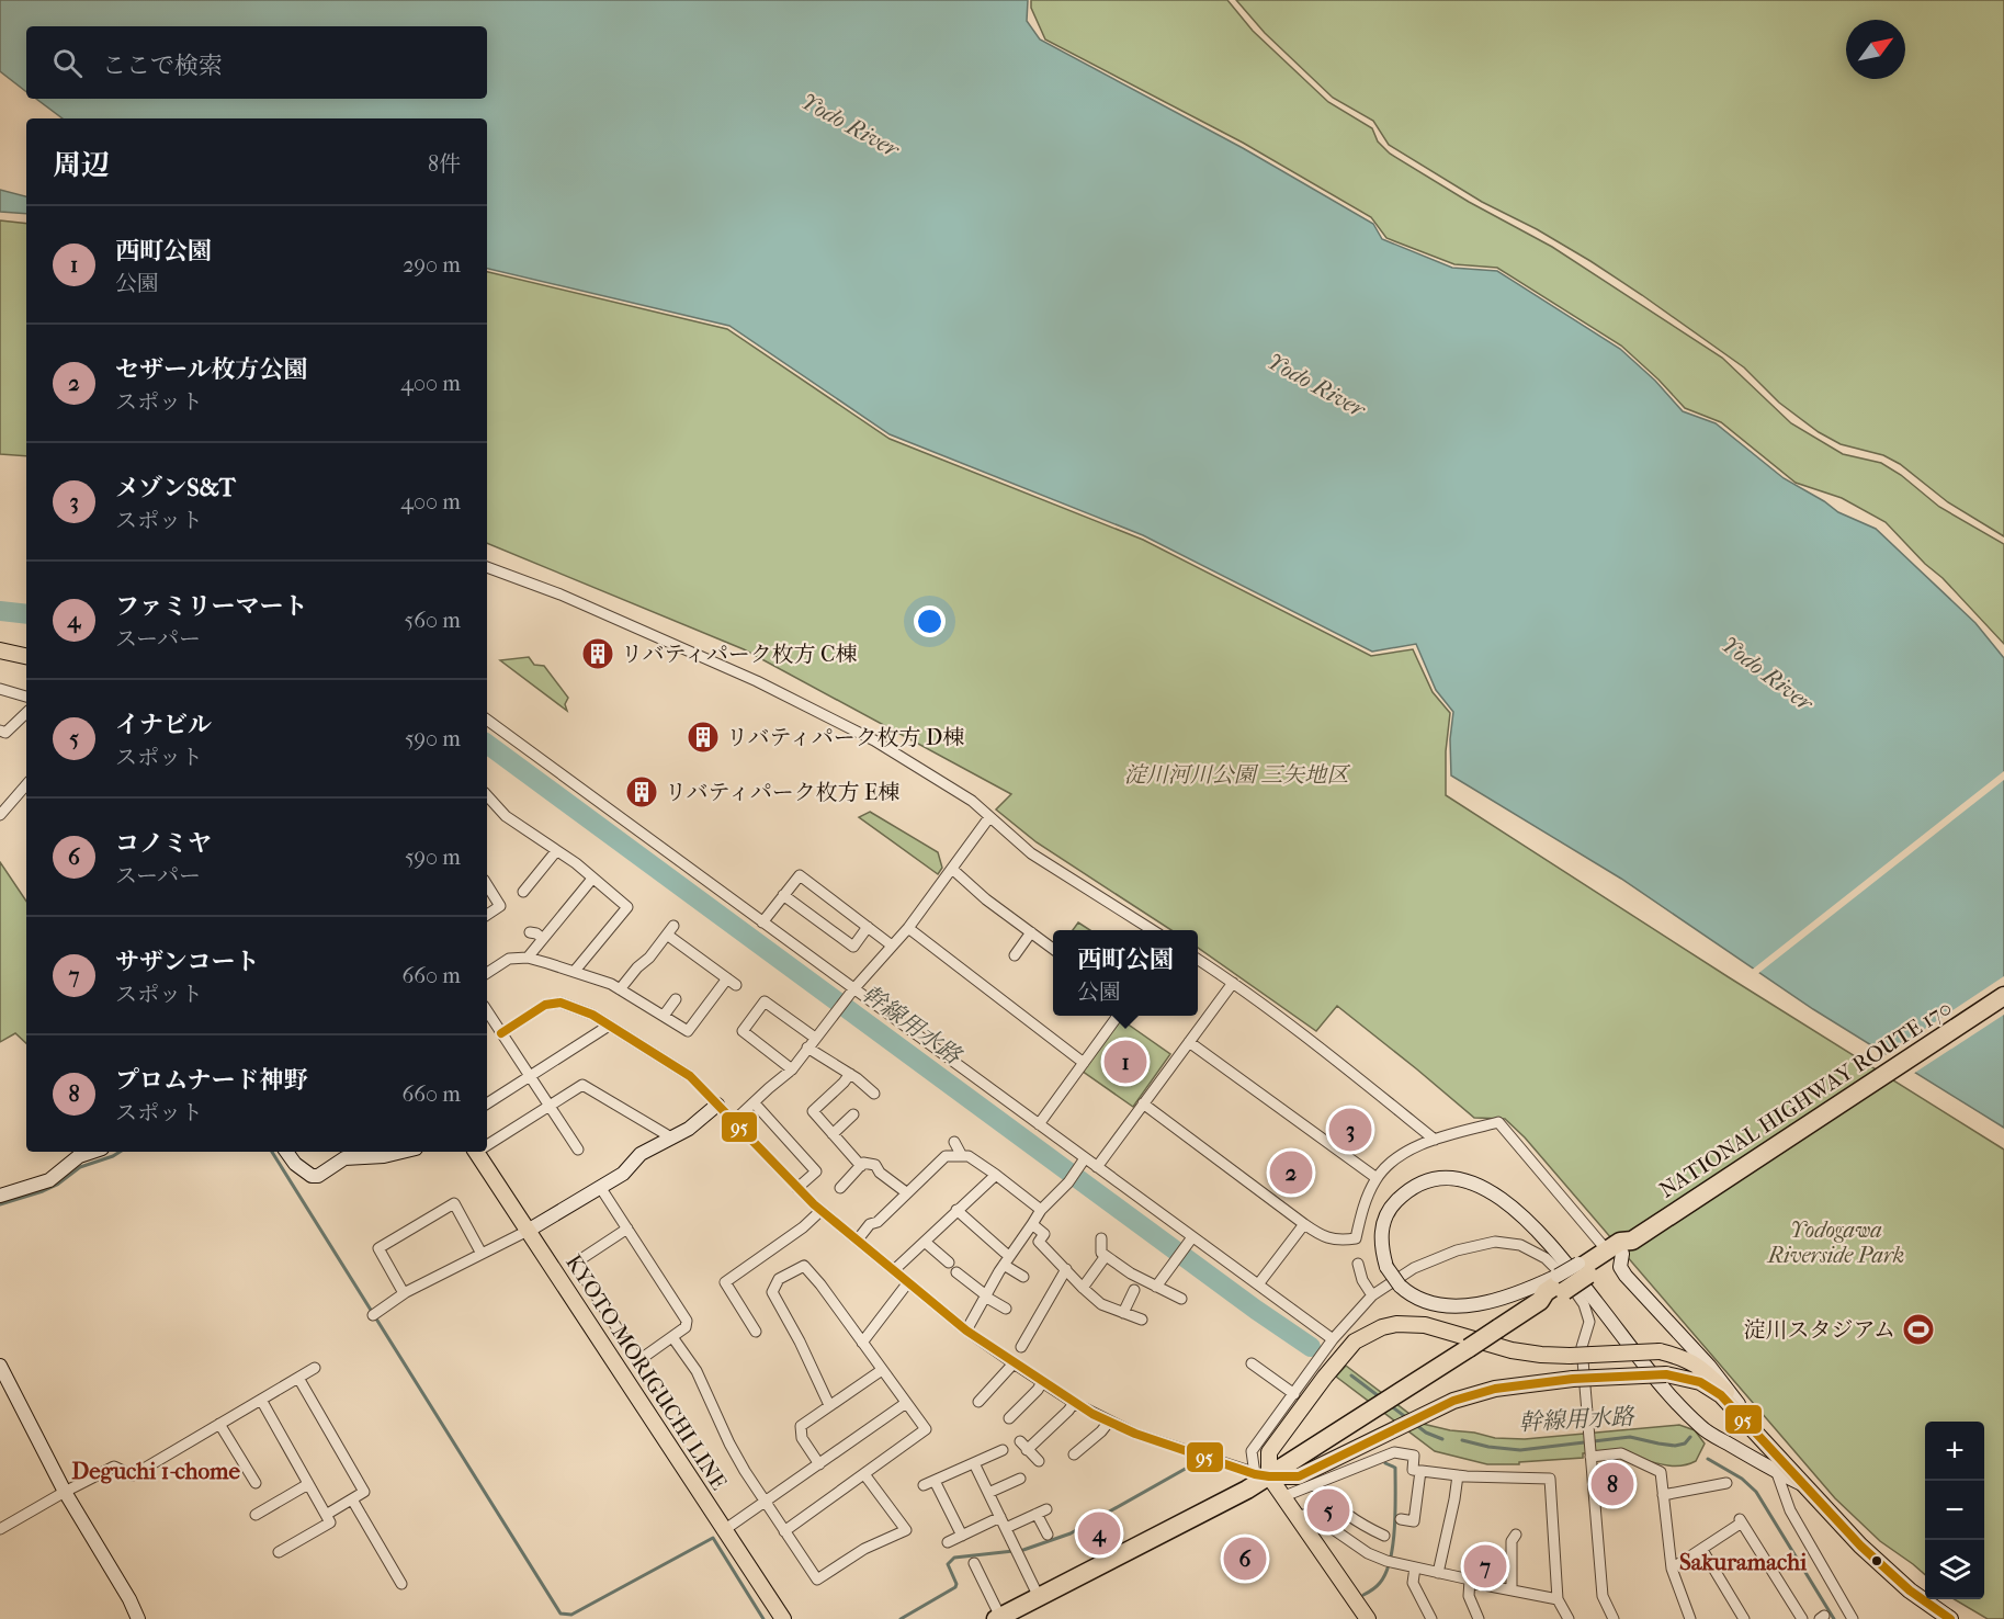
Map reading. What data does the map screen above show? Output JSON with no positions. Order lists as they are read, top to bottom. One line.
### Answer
{"streets":{"highway":["NATIONAL HIGHWAY ROUTE 170"],"main road":["KYOTO MORIGUCHI LINE"]},"districts":["Deguchi 1-chome","Sakuramachi"],"water":["Yodo River","幹線用水路"],"parks":["淀川河川公園 三矢地区","Yodogawa Riverside Park"],"places":{"building":["リバティパーク枚方 C棟","リバティパーク枚方 D棟","リバティパーク枚方 E棟"],"sports":["淀川スタジアム"]},"lines":["transit line 95"],"north":"top right","page":{"search":"ここで検索","heading":["周辺","8件"],"list":[{"mark":"1","name":"西町公園","note":"公園","value":"290 m"},{"mark":"2","name":"セザール枚方公園","note":"スポット","value":"400 m"},{"mark":"3","name":"メゾンS&T","note":"スポット","value":"400 m"},{"mark":"4","name":"ファミリーマート","note":"スーパー","value":"560 m"},{"mark":"5","name":"イナビル","note":"スポット","value":"590 m"},{"mark":"6","name":"コノミヤ","note":"スーパー","value":"590 m"},{"mark":"7","name":"サザンコート","note":"スポット","value":"660 m"},{"mark":"8","name":"プロムナード神野","note":"スポット","value":"660 m"}],"popup":["西町公園","公園"],"pins":["1","3","2","8","5","4","6","7"],"map_buttons":["+","−"]}}
